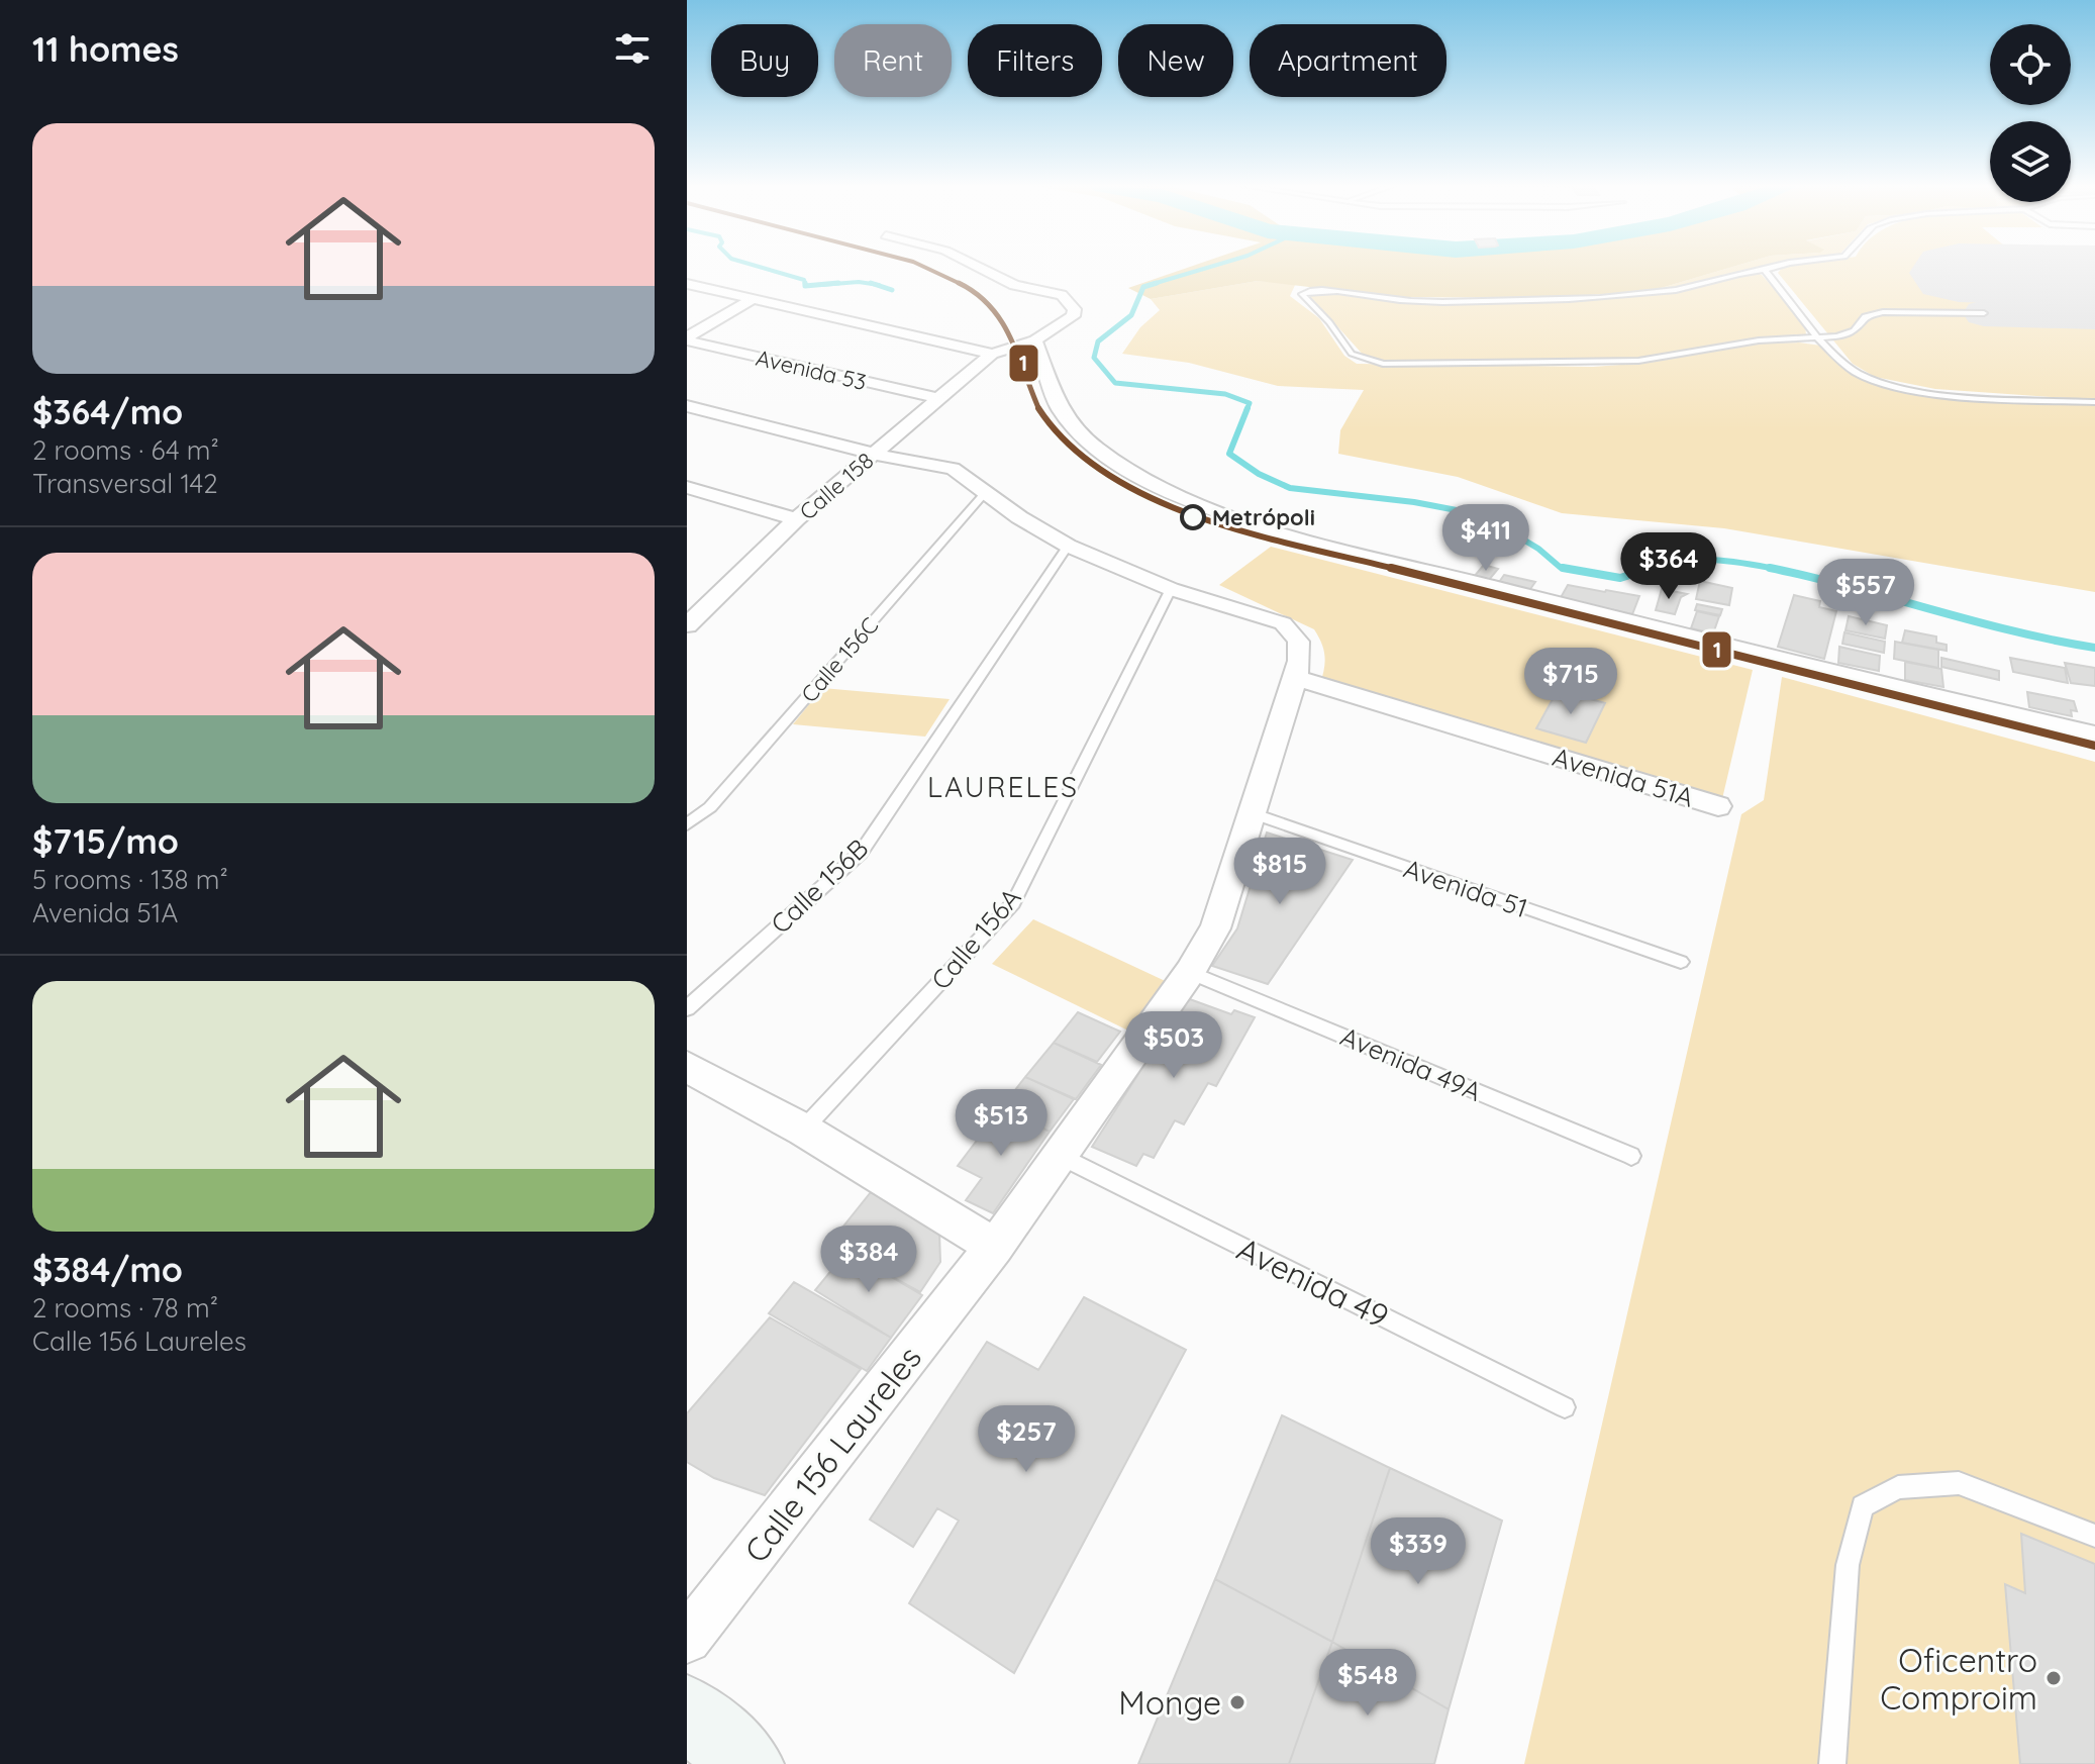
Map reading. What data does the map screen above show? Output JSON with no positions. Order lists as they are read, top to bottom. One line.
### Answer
{"streets":{"street":["Avenida 53","Calle 158","Avenida 51A","Calle 156 Laureles"],"lane":["Calle 156C","Calle 156B","Avenida 51","Calle 156A","Avenida 49A","Avenida 49"]},"crossings":[["Avenida 53","Calle 158"],["Avenida 51A","Calle 156 Laureles"],["Avenida 51","Calle 156 Laureles"],["Calle 156A","Calle 156 Laureles"],["Avenida 49A","Calle 156 Laureles"],["Avenida 49","Calle 156 Laureles"]],"districts":["LAURELES"],"places":["Metrópoli","Oficentro Comproim","Monge"],"lines":["transit line 1"],"page":{"heading":"11 homes","chip":["Buy","Rent","Filters","New","Apartment"],"list":[{"name":"$364/mo","note":"2 rooms · 64 m² · Transversal 142"},{"name":"$715/mo","note":"5 rooms · 138 m² · Avenida 51A"},{"name":"$384/mo","note":"2 rooms · 78 m² · Calle 156 Laureles"}],"price":["$411","$364","$557","$715","$815","$503","$513","$384","$257","$339","$548"]}}
